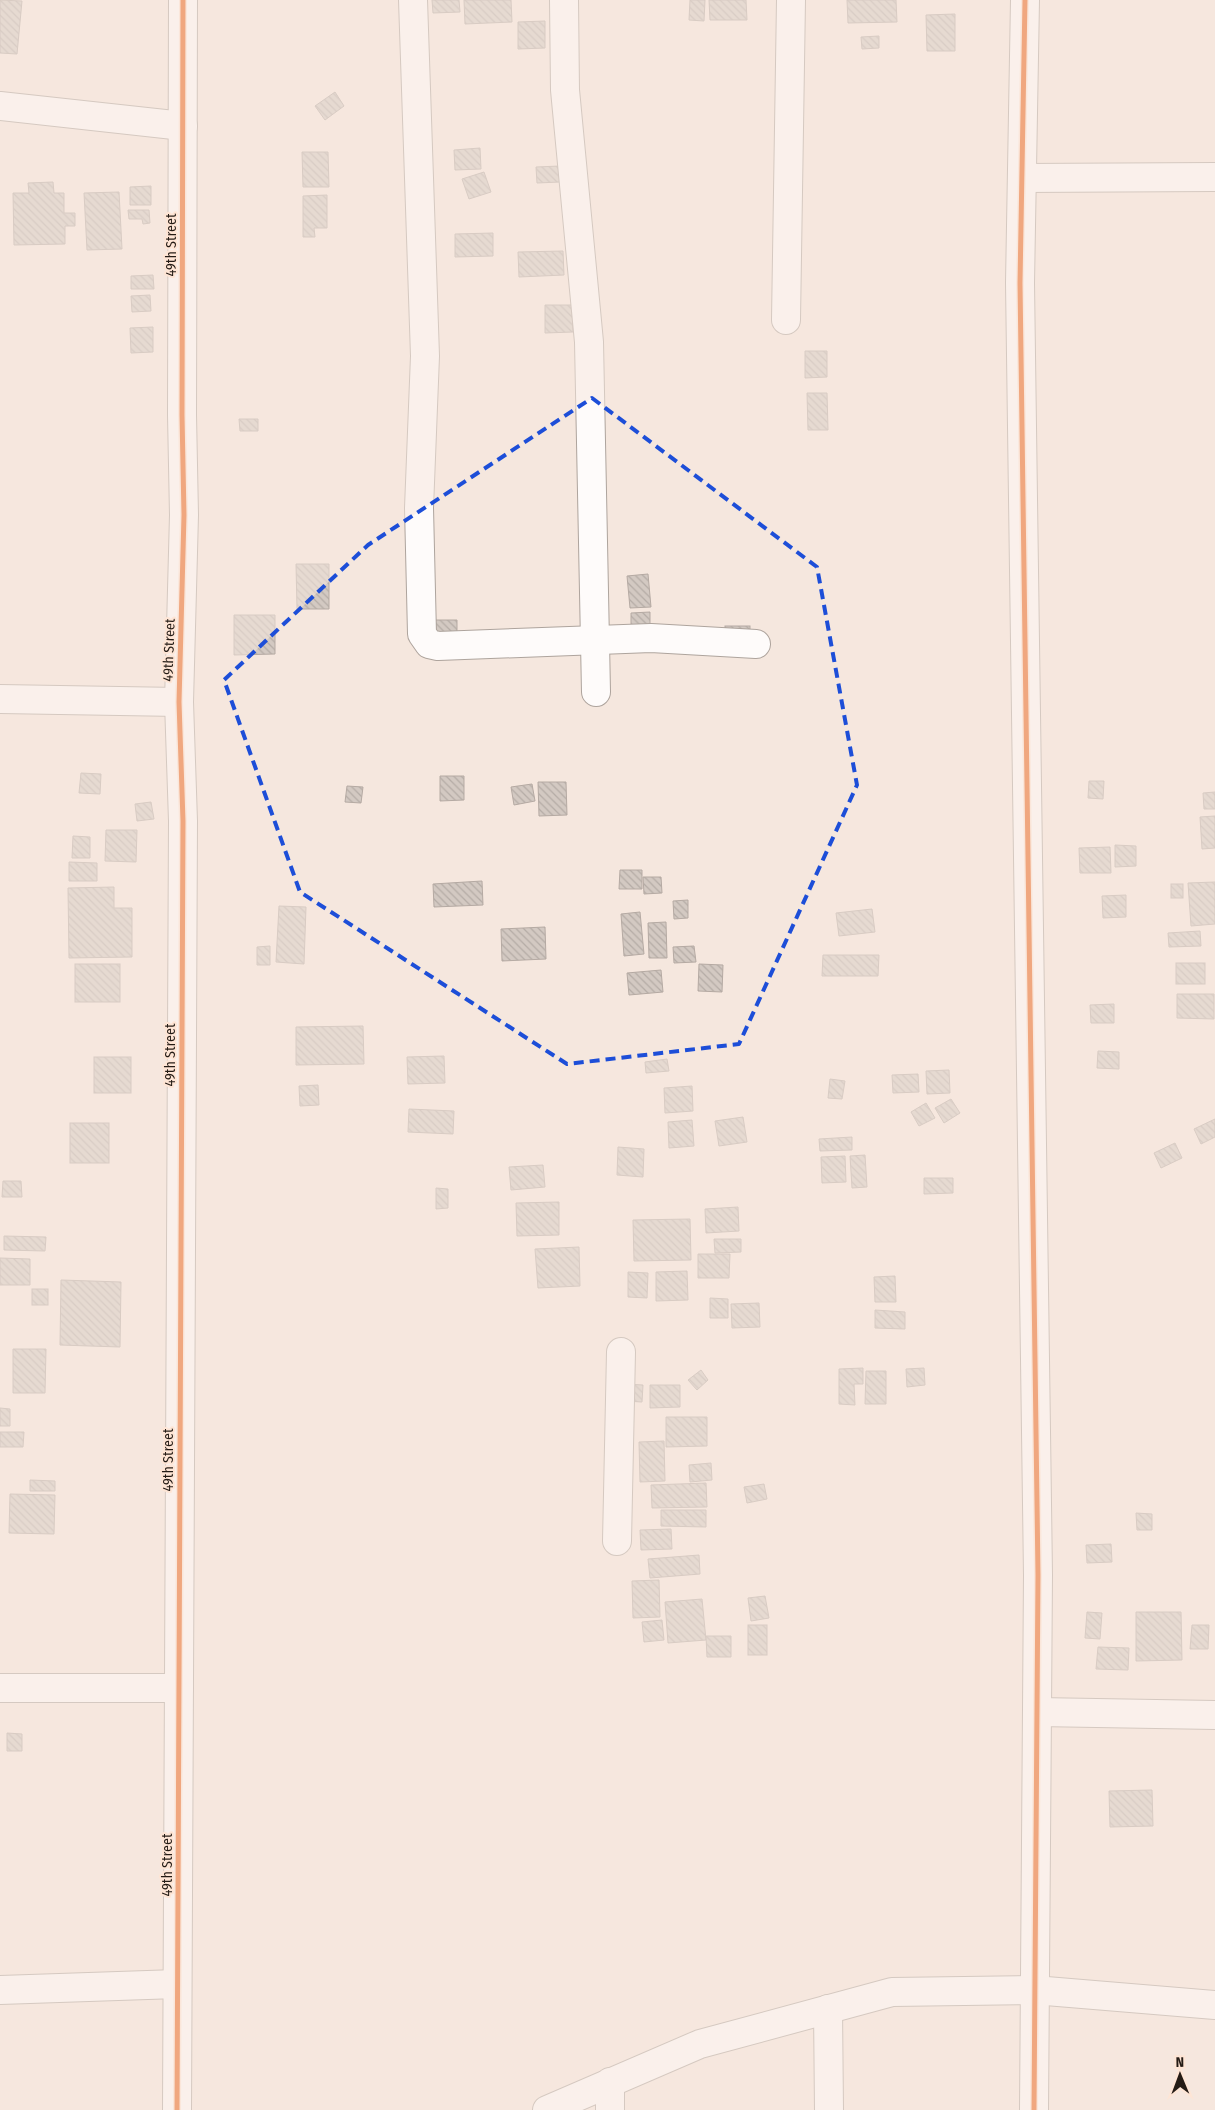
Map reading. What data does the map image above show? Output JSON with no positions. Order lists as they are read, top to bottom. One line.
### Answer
{"streets":{"street":["49th Street"]},"north":"top"}
